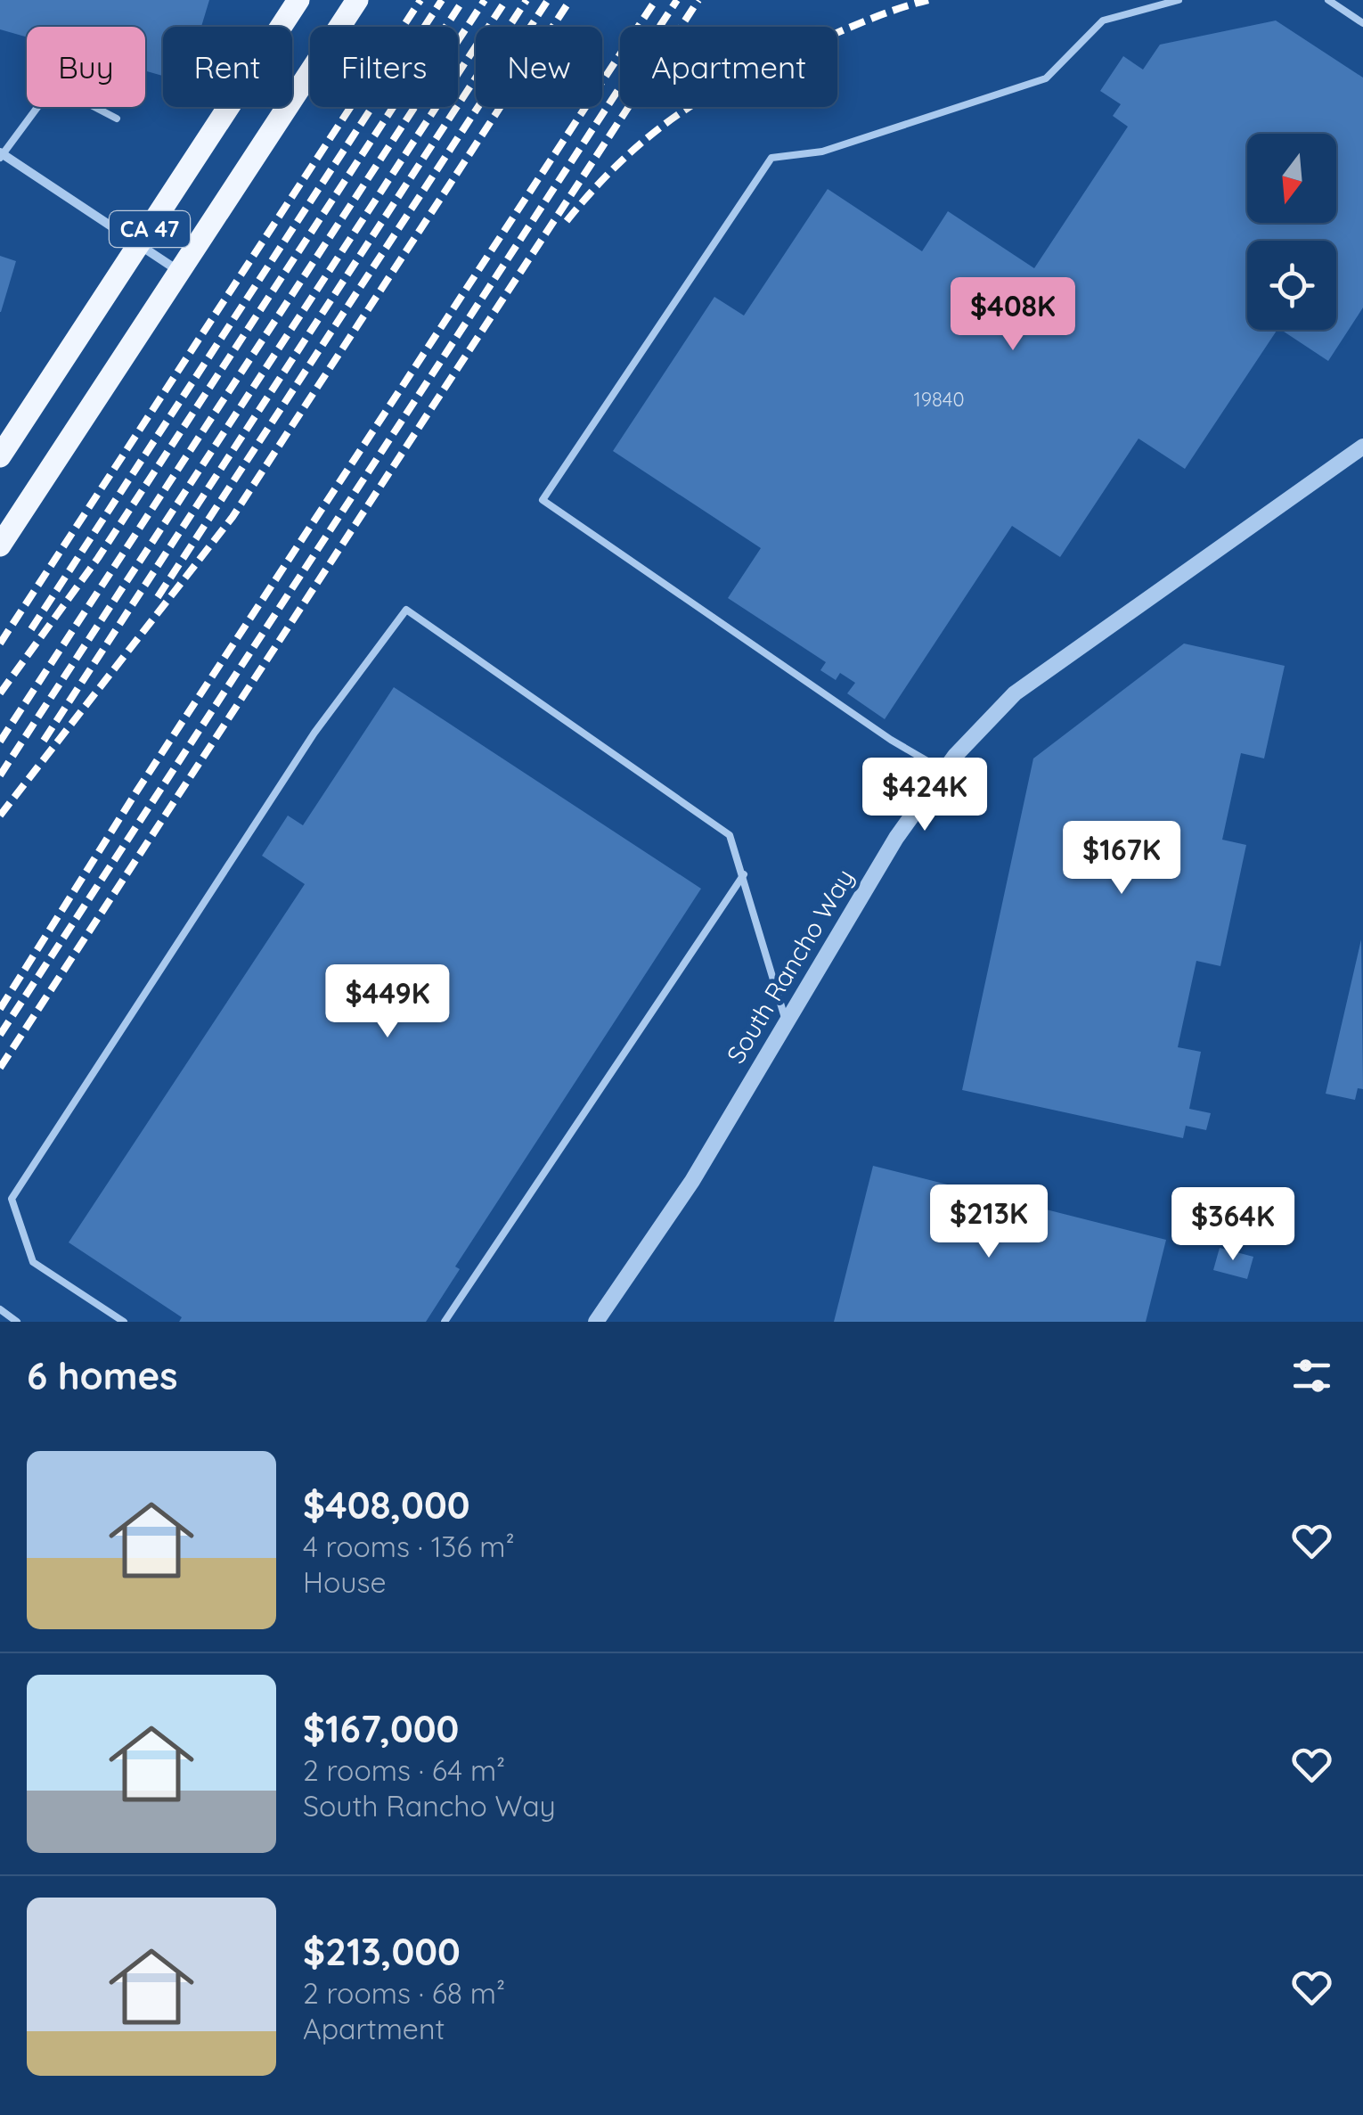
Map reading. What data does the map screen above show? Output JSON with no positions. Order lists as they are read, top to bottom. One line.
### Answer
{"streets":{"main road":["CA 47"],"street":["South Rancho Way"]},"house_numbers":["19840"],"north":"bottom","page":{"chip":["Buy","Rent","Filters","New","Apartment"],"price":["$408K","$424K","$167K","$449K","$213K","$364K"],"heading":"6 homes","list":[{"name":"$408,000","note":"4 rooms · 136 m² · House"},{"name":"$167,000","note":"2 rooms · 64 m² · South Rancho Way"},{"name":"$213,000","note":"2 rooms · 68 m² · Apartment"}]}}
